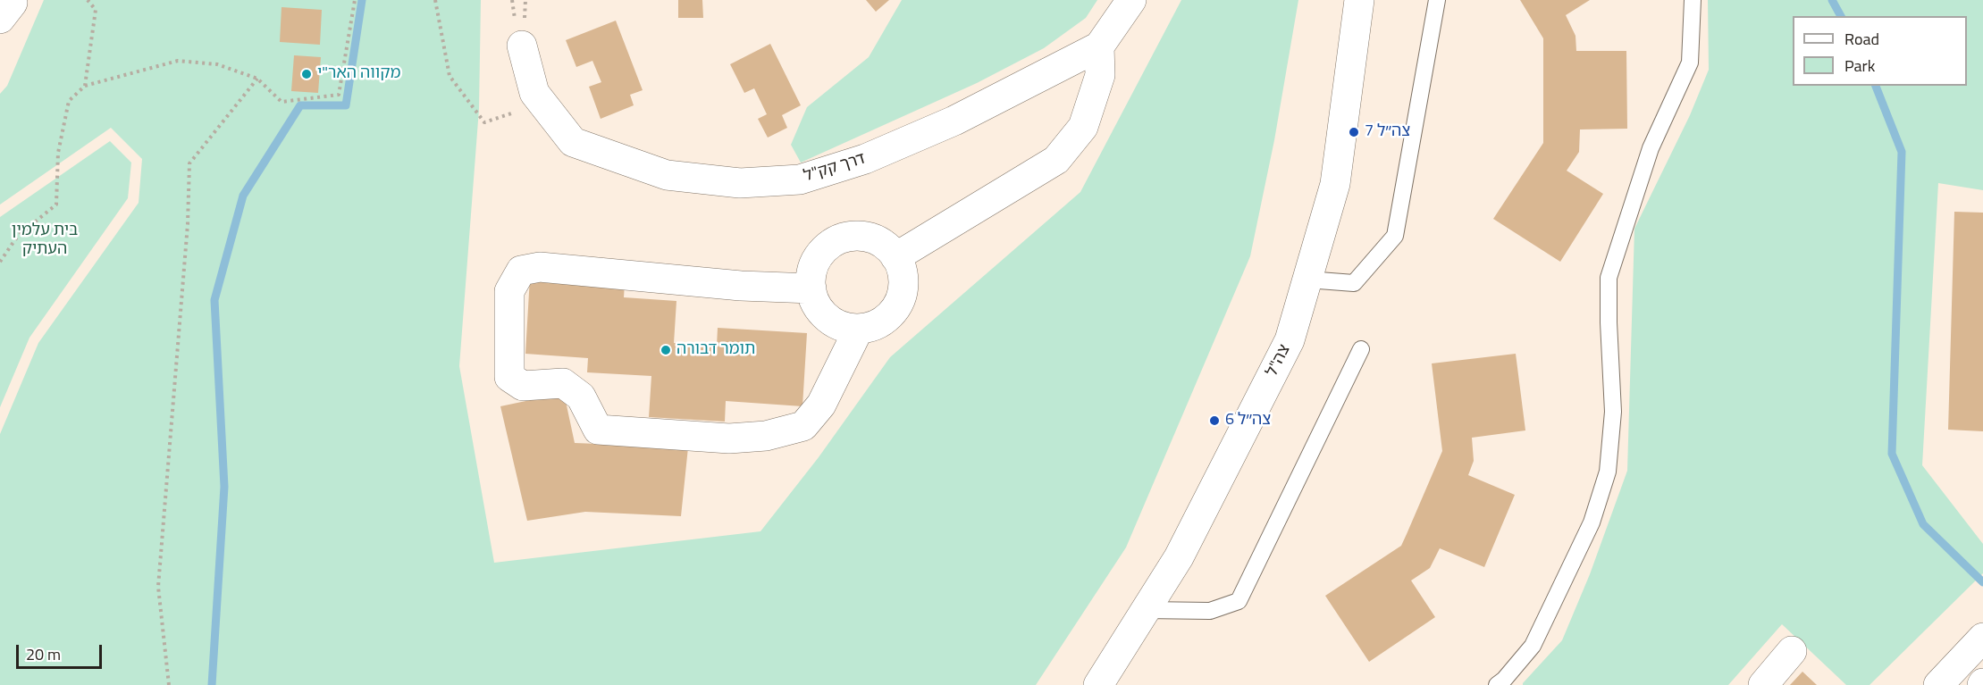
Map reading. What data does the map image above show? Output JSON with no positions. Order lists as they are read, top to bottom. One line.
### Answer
{"streets":{"street":["דרך קק\"ל","צה\"ל"]},"parks":["בית עלמין העתיק"],"places":["מקווה האר\"י","צה״ל 7","תומר דבורה","צה״ל 6"],"legend":["Road","Park"],"scale_bar":"20 m"}
